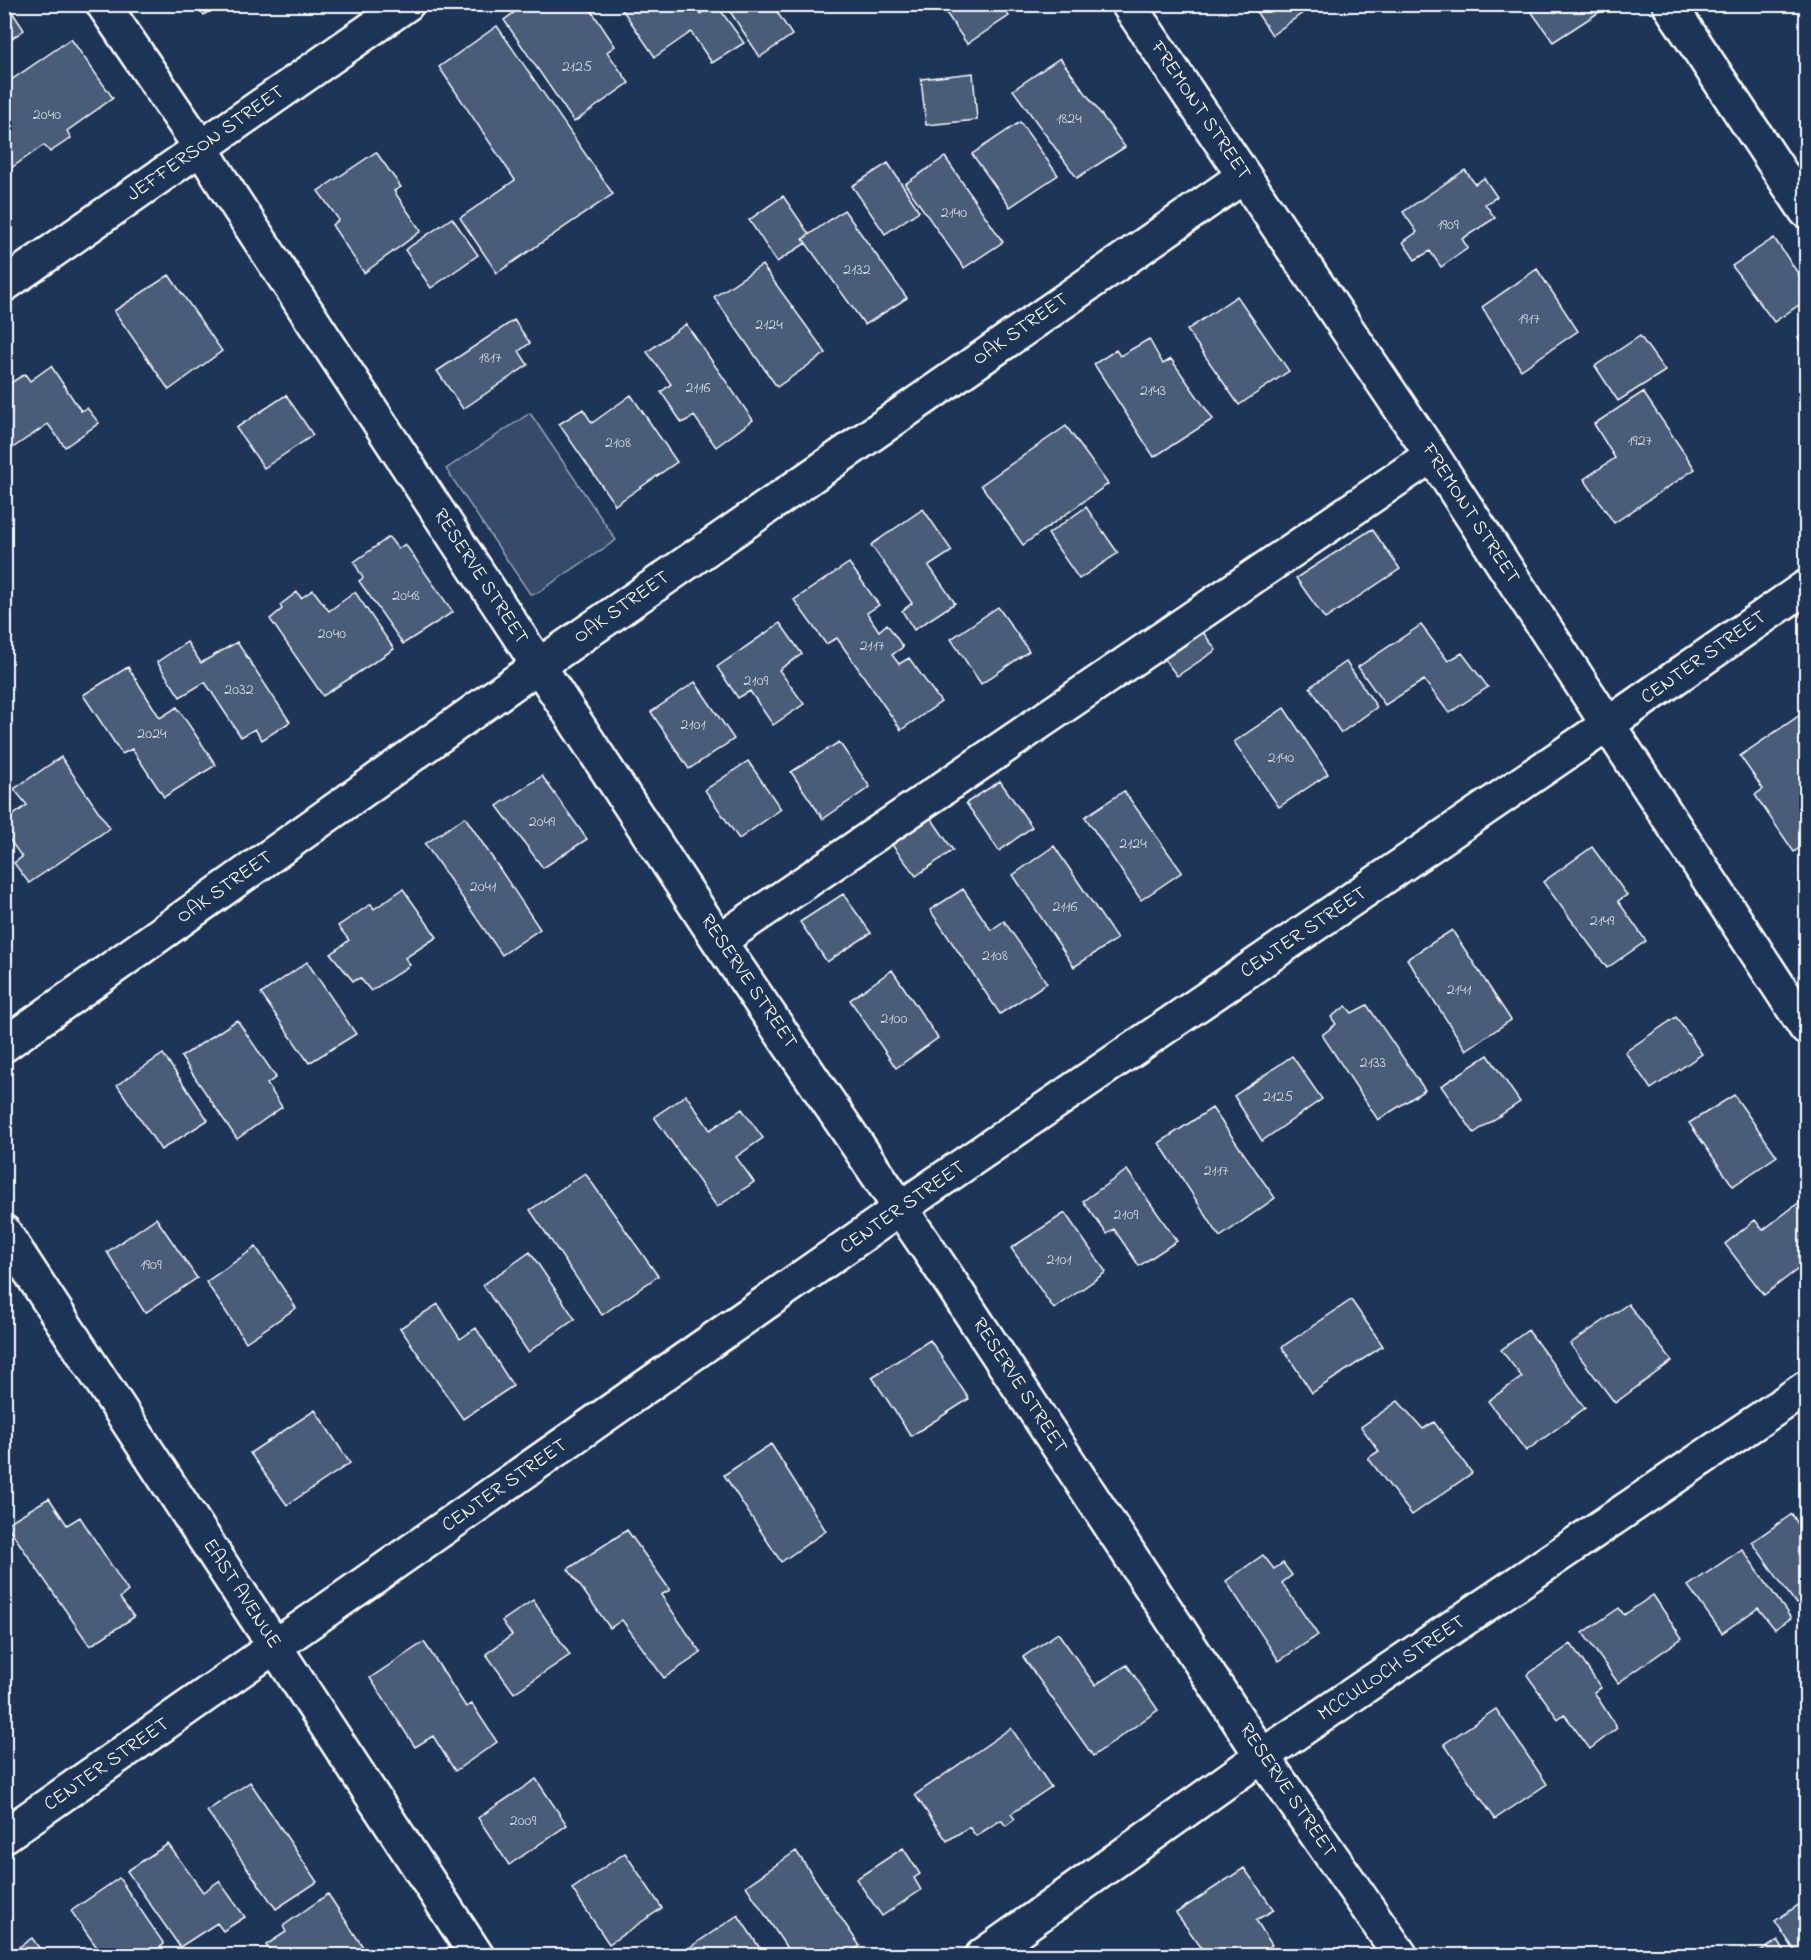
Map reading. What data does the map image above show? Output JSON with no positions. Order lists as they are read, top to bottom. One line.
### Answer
{"streets":{"street":["FREMONT STREET","JEFFERSON STREET","OAK STREET","RESERVE STREET","CENTER STREET","EAST AVENUE","MCCULLOCH STREET"]},"crossings":[["FREMONT STREET","OAK STREET"],["FREMONT STREET","CENTER STREET"],["JEFFERSON STREET","RESERVE STREET"],["OAK STREET","RESERVE STREET"],["RESERVE STREET","CENTER STREET"],["RESERVE STREET","MCCULLOCH STREET"],["CENTER STREET","EAST AVENUE"]],"house_numbers":["2125","2040","1824","2140","1909","2132","1917","2124","1817","2116","2143","1927","2108","2048","2040","2117","2109","2032","2101","2024","2140","2049","2124","2041","2116","2149","2108","2141","2100","2133","2125","2117","2109","2101","1909","2009"]}
